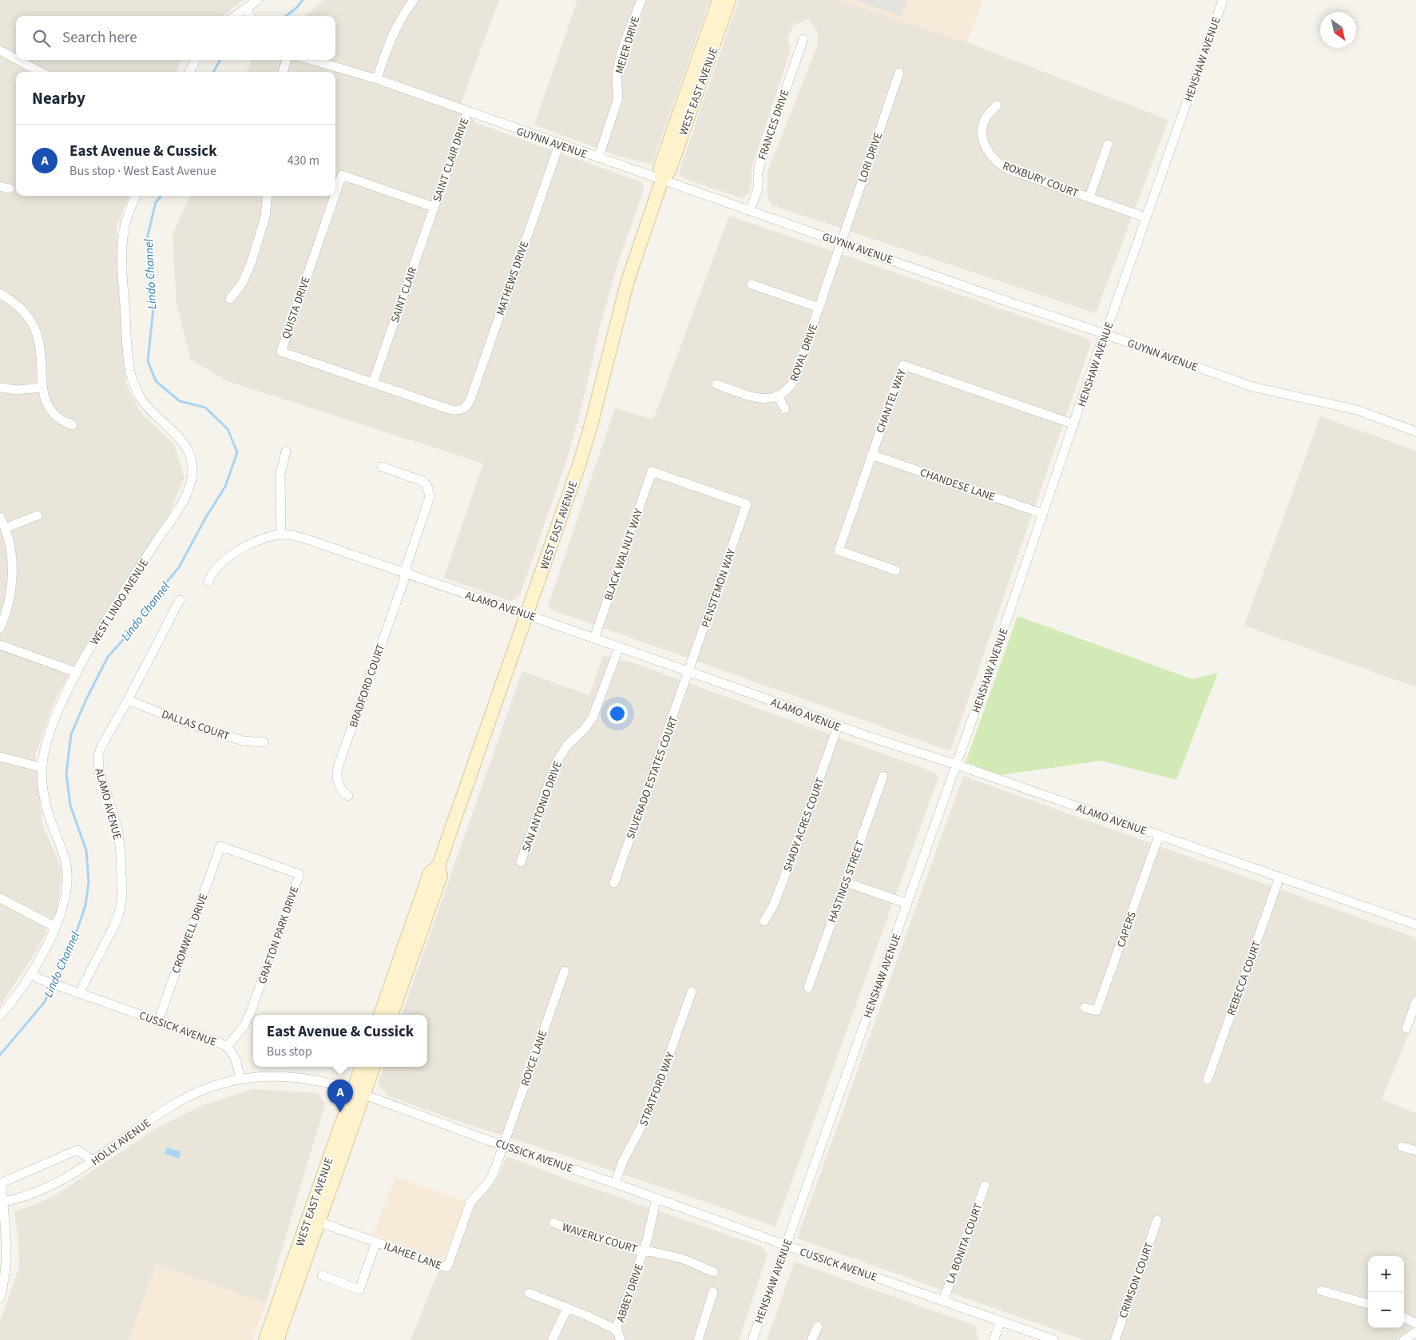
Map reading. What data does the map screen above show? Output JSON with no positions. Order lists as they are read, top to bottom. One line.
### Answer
{"streets":{"main road":["WEST EAST AVENUE"],"street":["MEIER DRIVE","HENSHAW AVENUE","FRANCES DRIVE","GUYNN AVENUE","LORI DRIVE","SAINT CLAIR DRIVE","ROXBURY COURT","MATHEWS DRIVE","SAINT CLAIR","QUISTA DRIVE","ROYAL DRIVE","CHANTEL WAY","CHANDESE LANE","BLACK WALNUT WAY","PENSTEMON WAY","WEST LINDO AVENUE","ALAMO AVENUE","BRADFORD COURT","DALLAS COURT","SILVERADO ESTATES COURT","SAN ANTONIO DRIVE","SHADY ACRES COURT","HASTINGS STREET","CAPERS","CROMWELL DRIVE","GRAFTON PARK DRIVE","REBECCA COURT","CUSSICK AVENUE","ROYCE LANE","STRATFORD WAY","HOLLY AVENUE","WAVERLY COURT","LA BONITA COURT","ILAHEE LANE","CRIMSON COURT","ABBEY DRIVE"]},"crossings":[["MEIER DRIVE","GUYNN AVENUE"],["HENSHAW AVENUE","GUYNN AVENUE"],["HENSHAW AVENUE","ROXBURY COURT"],["HENSHAW AVENUE","CHANTEL WAY"],["HENSHAW AVENUE","CHANDESE LANE"],["HENSHAW AVENUE","ALAMO AVENUE"],["HENSHAW AVENUE","CUSSICK AVENUE"],["WEST EAST AVENUE","GUYNN AVENUE"],["WEST EAST AVENUE","ALAMO AVENUE"],["WEST EAST AVENUE","CUSSICK AVENUE"],["WEST EAST AVENUE","ILAHEE LANE"],["FRANCES DRIVE","GUYNN AVENUE"],["GUYNN AVENUE","LORI DRIVE"],["GUYNN AVENUE","SAINT CLAIR DRIVE"],["GUYNN AVENUE","MATHEWS DRIVE"],["GUYNN AVENUE","ROYAL DRIVE"],["LORI DRIVE","ROYAL DRIVE"],["SAINT CLAIR DRIVE","SAINT CLAIR"],["SAINT CLAIR DRIVE","QUISTA DRIVE"],["MATHEWS DRIVE","QUISTA DRIVE"],["SAINT CLAIR","QUISTA DRIVE"],["CHANTEL WAY","CHANDESE LANE"],["BLACK WALNUT WAY","PENSTEMON WAY"],["BLACK WALNUT WAY","ALAMO AVENUE"],["PENSTEMON WAY","ALAMO AVENUE"],["PENSTEMON WAY","SILVERADO ESTATES COURT"],["WEST LINDO AVENUE","CUSSICK AVENUE"],["ALAMO AVENUE","BRADFORD COURT"],["ALAMO AVENUE","DALLAS COURT"],["ALAMO AVENUE","SILVERADO ESTATES COURT"],["ALAMO AVENUE","SAN ANTONIO DRIVE"],["ALAMO AVENUE","SHADY ACRES COURT"],["ALAMO AVENUE","CAPERS"],["ALAMO AVENUE","REBECCA COURT"],["ALAMO AVENUE","CUSSICK AVENUE"],["CROMWELL DRIVE","GRAFTON PARK DRIVE"],["CROMWELL DRIVE","CUSSICK AVENUE"],["GRAFTON PARK DRIVE","CUSSICK AVENUE"],["CUSSICK AVENUE","ROYCE LANE"],["CUSSICK AVENUE","STRATFORD WAY"],["CUSSICK AVENUE","HOLLY AVENUE"],["CUSSICK AVENUE","LA BONITA COURT"],["CUSSICK AVENUE","ILAHEE LANE"],["CUSSICK AVENUE","ABBEY DRIVE"],["ROYCE LANE","ILAHEE LANE"],["WAVERLY COURT","ABBEY DRIVE"]],"water":["Lindo Channel"],"north":"bottom right","page":{"search":"Search here","heading":"Nearby","list":[{"mark":"A","name":"East Avenue & Cussick","note":"Bus stop · West East Avenue","value":"430 m"}],"popup":["East Avenue & Cussick","Bus stop"],"pins":"A","map_buttons":["+","−"]}}
